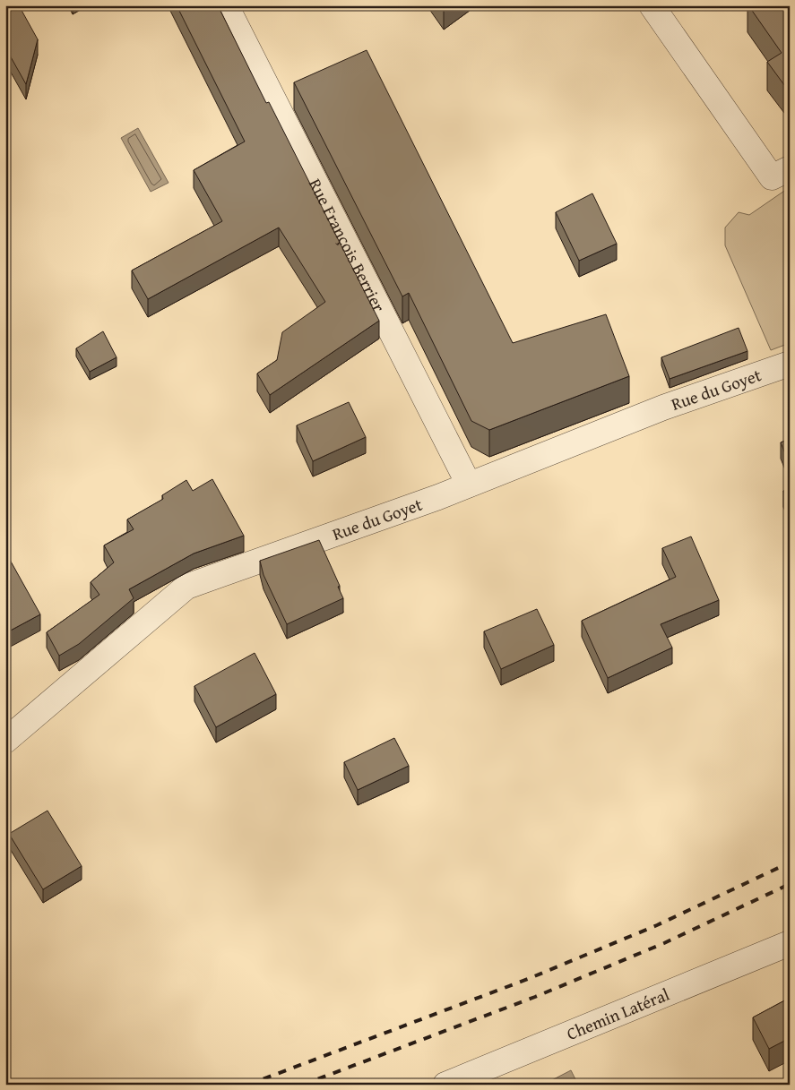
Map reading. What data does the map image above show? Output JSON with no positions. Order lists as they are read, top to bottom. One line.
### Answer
{"streets":{"street":["Rue François Berrier","Rue du Goyet","Chemin Latéral"]},"crossings":[["Rue François Berrier","Rue du Goyet"]]}
